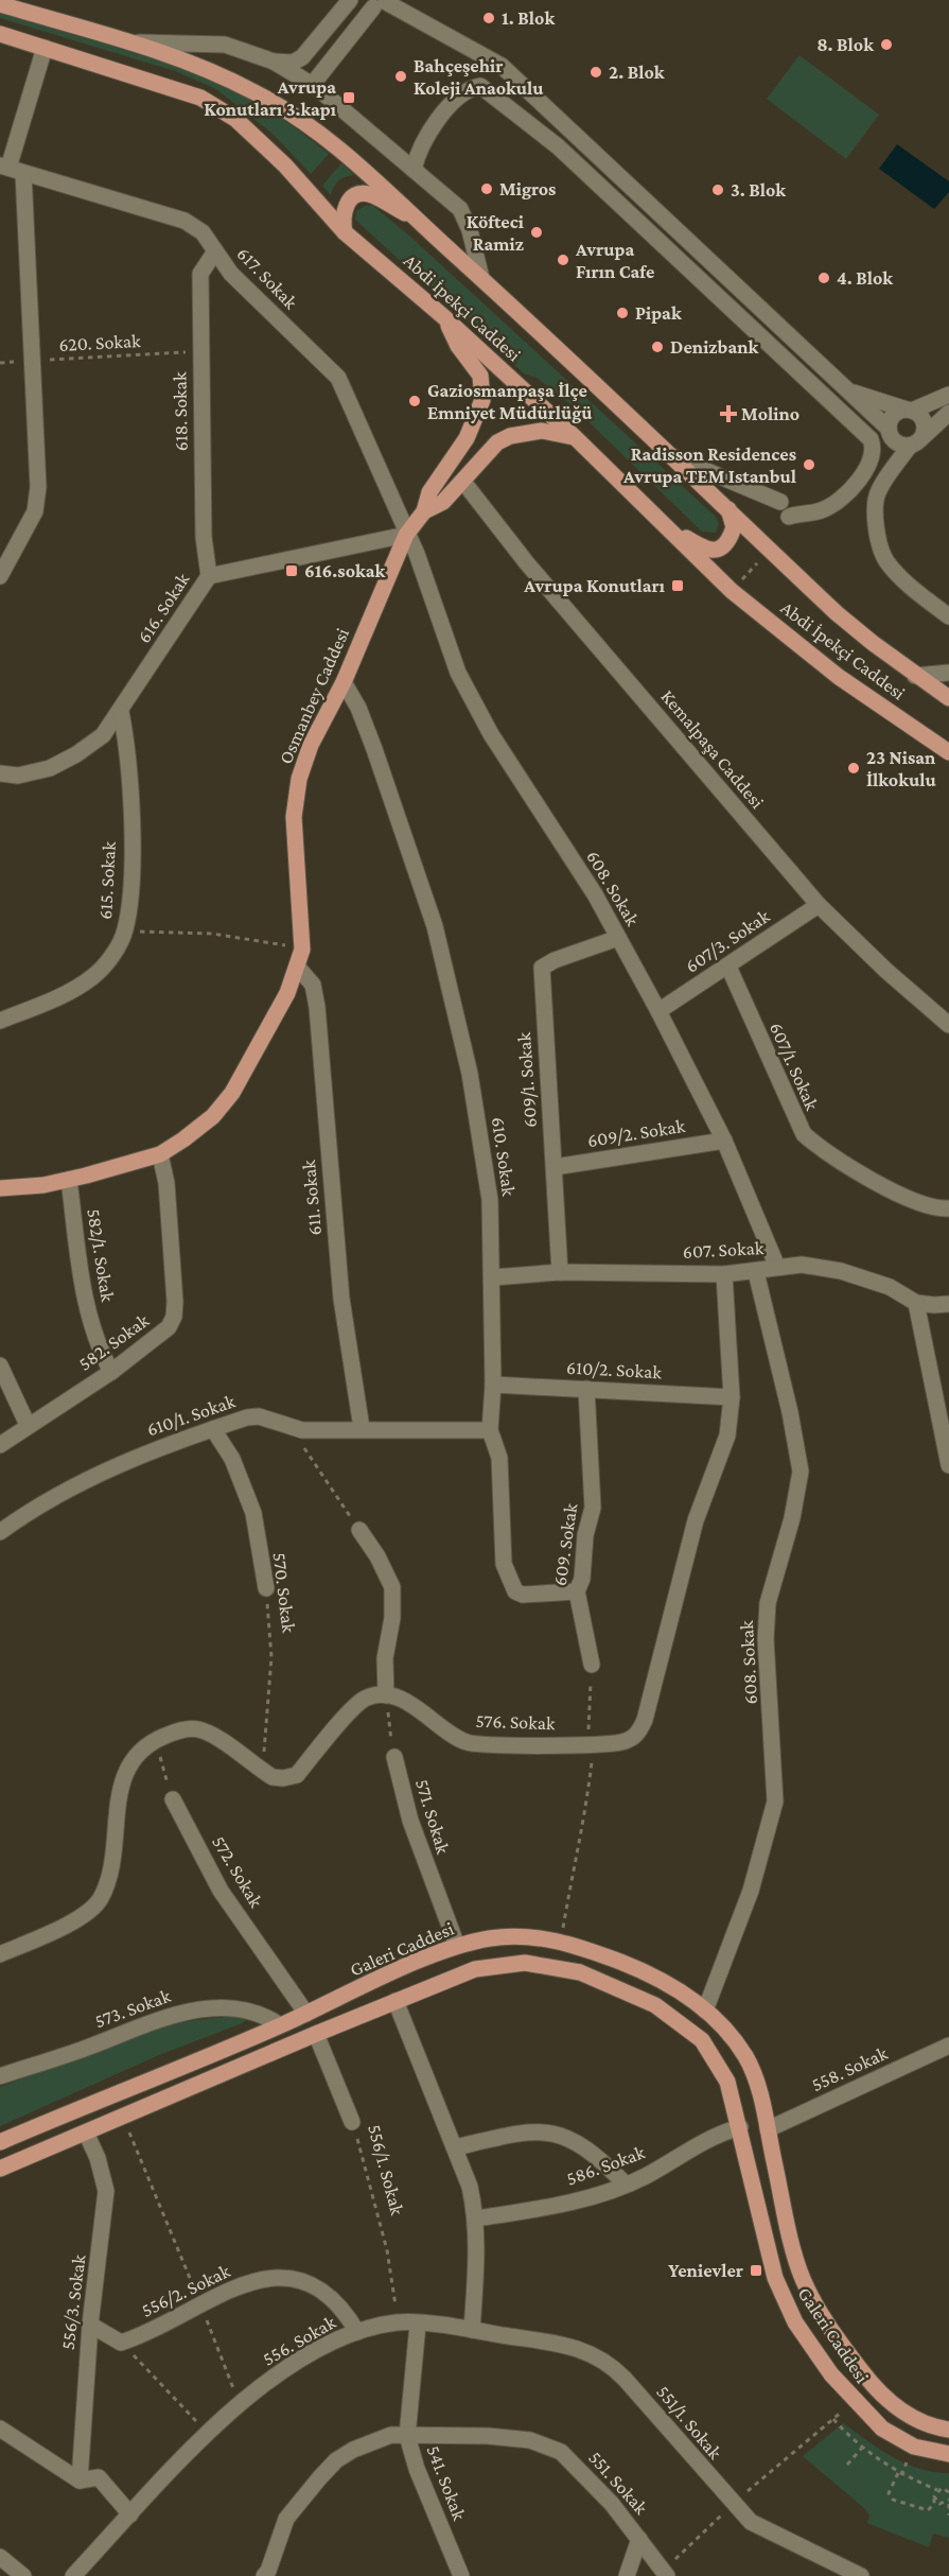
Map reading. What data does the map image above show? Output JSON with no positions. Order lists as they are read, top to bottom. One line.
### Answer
{"streets":{"main road":["Abdi İpekçi Caddesi","Osmanbey Caddesi","Galeri Caddesi"],"street":["617. Sokak","618. Sokak","616. Sokak","Kemalpaşa Caddesi","615. Sokak","608. Sokak","607/3. Sokak","607/1. Sokak","609/1. Sokak","609/2. Sokak","610. Sokak","611. Sokak","607. Sokak","582/1. Sokak","582. Sokak","610/2. Sokak","610/1. Sokak","609. Sokak","570. Sokak","576. Sokak","571. Sokak","572. Sokak","573. Sokak","558. Sokak","586. Sokak","556/1. Sokak","556/2. Sokak","556/3. Sokak","556. Sokak","551/1. Sokak","541. Sokak","551. Sokak"],"path":["620. Sokak"]},"crossings":[["617. Sokak","618. Sokak"],["617. Sokak","616. Sokak"],["617. Sokak","Osmanbey Caddesi"],["617. Sokak","608. Sokak"],["620. Sokak","618. Sokak"],["618. Sokak","616. Sokak"],["616. Sokak","Osmanbey Caddesi"],["616. Sokak","615. Sokak"],["616. Sokak","608. Sokak"],["Osmanbey Caddesi","608. Sokak"],["Osmanbey Caddesi","610. Sokak"],["Osmanbey Caddesi","611. Sokak"],["Osmanbey Caddesi","582/1. Sokak"],["Osmanbey Caddesi","582. Sokak"],["Kemalpaşa Caddesi","607/3. Sokak"],["608. Sokak","607/3. Sokak"],["608. Sokak","609/1. Sokak"],["608. Sokak","609/2. Sokak"],["608. Sokak","607. Sokak"],["608. Sokak","Galeri Caddesi"],["607/3. Sokak","607/1. Sokak"],["609/1. Sokak","609/2. Sokak"],["609/1. Sokak","607. Sokak"],["610. Sokak","607. Sokak"],["610. Sokak","610/2. Sokak"],["610. Sokak","610/1. Sokak"],["610. Sokak","609. Sokak"],["611. Sokak","610/1. Sokak"],["607. Sokak","576. Sokak"],["582/1. Sokak","582. Sokak"],["610/2. Sokak","609. Sokak"],["610/2. Sokak","576. Sokak"],["610/1. Sokak","570. Sokak"],["571. Sokak","Galeri Caddesi"],["572. Sokak","Galeri Caddesi"],["Galeri Caddesi","573. Sokak"],["Galeri Caddesi","558. Sokak"],["Galeri Caddesi","586. Sokak"],["Galeri Caddesi","556/1. Sokak"],["Galeri Caddesi","556/3. Sokak"],["556/1. Sokak","556. Sokak"],["556/2. Sokak","556. Sokak"],["556. Sokak","551/1. Sokak"],["556. Sokak","541. Sokak"],["541. Sokak","551. Sokak"]],"places":{"other":["1. Blok","8. Blok","2. Blok","Bahçeşehir Koleji Anaokulu","Migros","3. Blok","Köfteci Ramiz","Avrupa Fırın Cafe","4. Blok","Pipak","Denizbank","Gaziosmanpaşa İlçe Emniyet Müdürlüğü","Radisson Residences Avrupa TEM Istanbul","23 Nisan İlkokulu"],"transit":["Avrupa Konutları 3.kapı","616.sokak","Avrupa Konutları","Yenievler"],"health":["Molino"]}}
